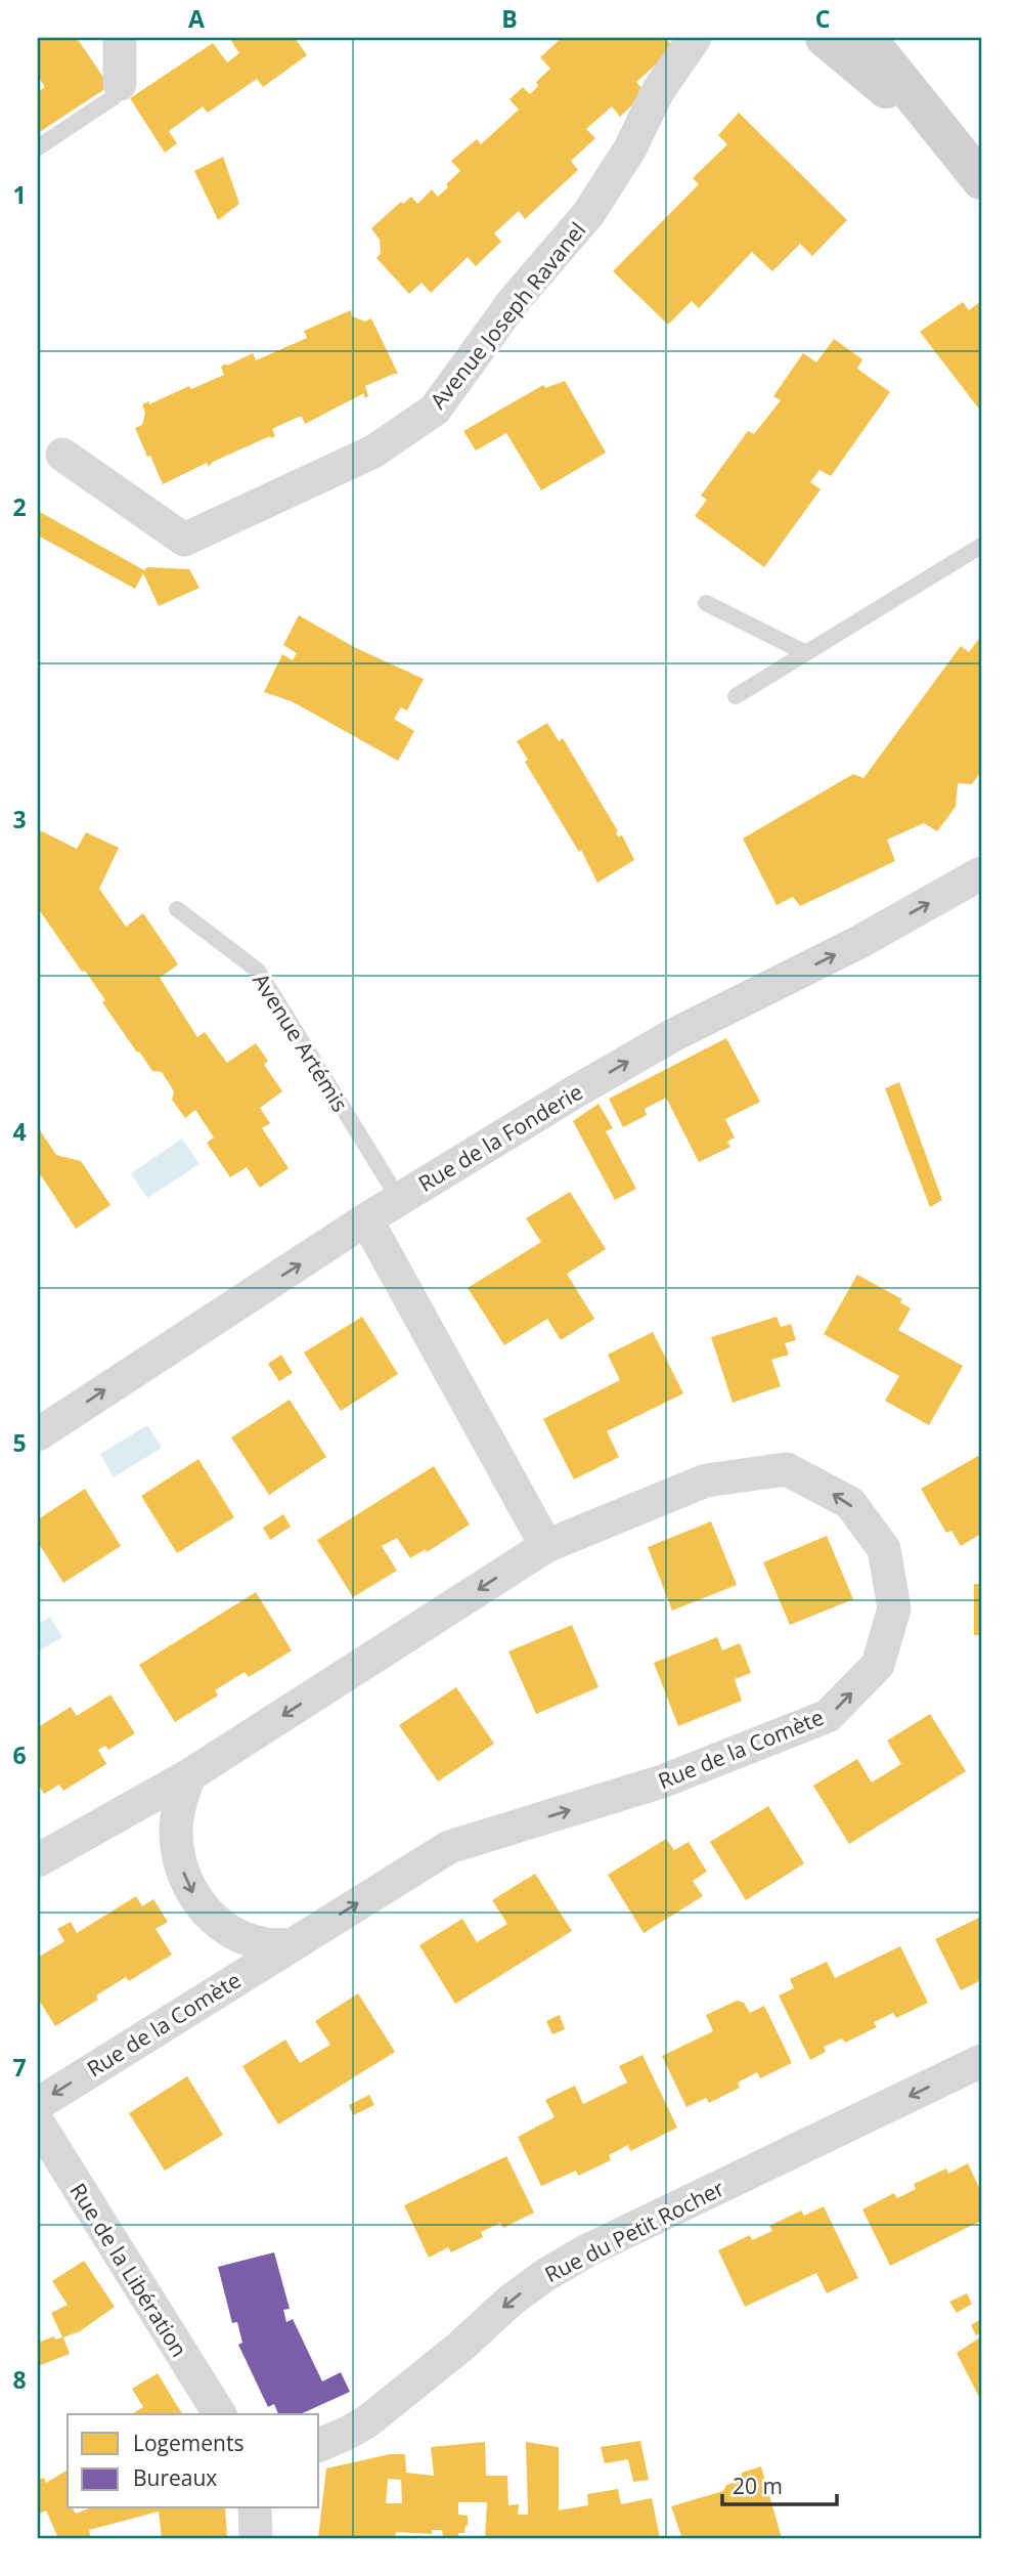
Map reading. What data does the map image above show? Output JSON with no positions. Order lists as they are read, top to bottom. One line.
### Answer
{"streets":{"street":["Avenue Joseph Ravanel","Rue de la Fonderie","Rue de la Comète","Rue du Petit Rocher","Rue de la Libération"],"lane":["Avenue Artémis"]},"crossings":[["Avenue Artémis","Rue de la Fonderie"]],"one_way":["Rue de la Fonderie","Rue du Petit Rocher"],"legend":["Logements","Bureaux"],"scale_bar":"20 m","grid":{"columns":["A","B","C"],"rows":["1","2","3","4","5","6","7","8"]}}
